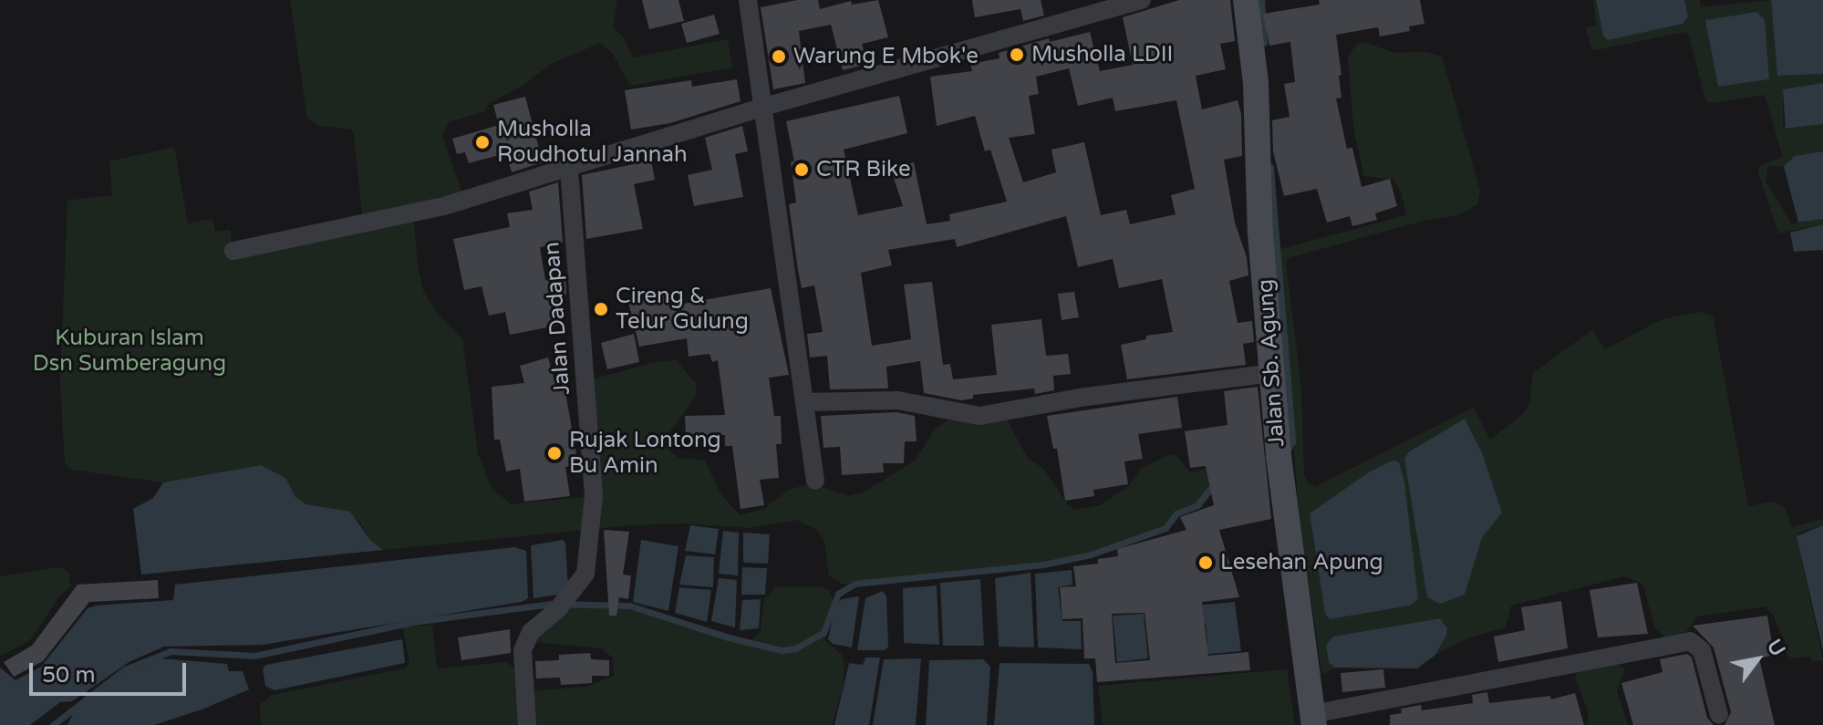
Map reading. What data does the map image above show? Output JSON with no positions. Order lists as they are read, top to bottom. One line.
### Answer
{"streets":{"street":["Jalan Dadapan","Jalan Sb. Agung"]},"parks":["Kuburan Islam Dsn Sumberagung"],"places":["Musholla LDII","Warung E Mbok'e","Musholla Roudhotul Jannah","CTR Bike","Cireng & Telur Gulung","Rujak Lontong Bu Amin","Lesehan Apung"],"scale_bar":"50 m","north":"top right"}
